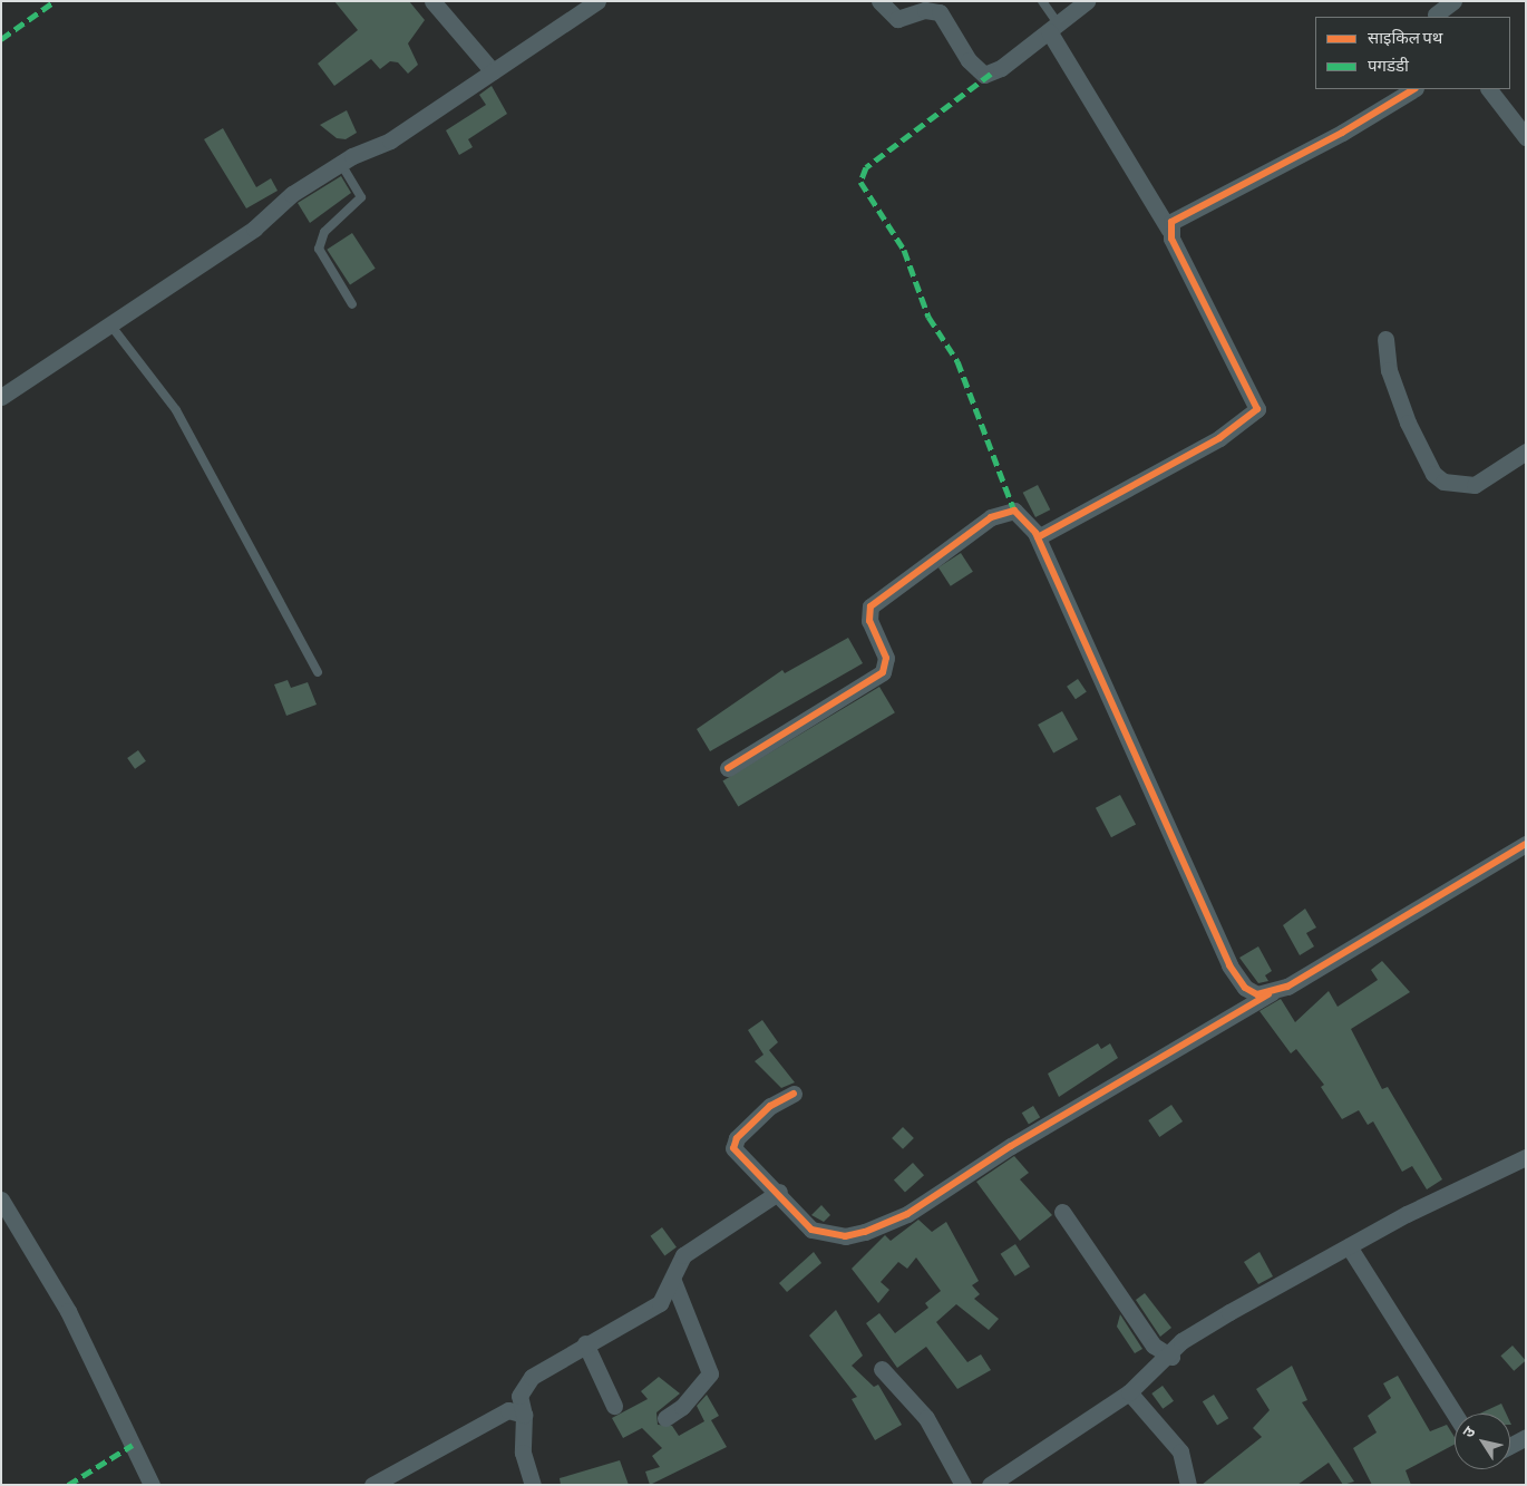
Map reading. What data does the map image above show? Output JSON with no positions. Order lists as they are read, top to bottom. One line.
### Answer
{"legend":["साइकिल पथ","पगडंडी"],"north":"top left"}
